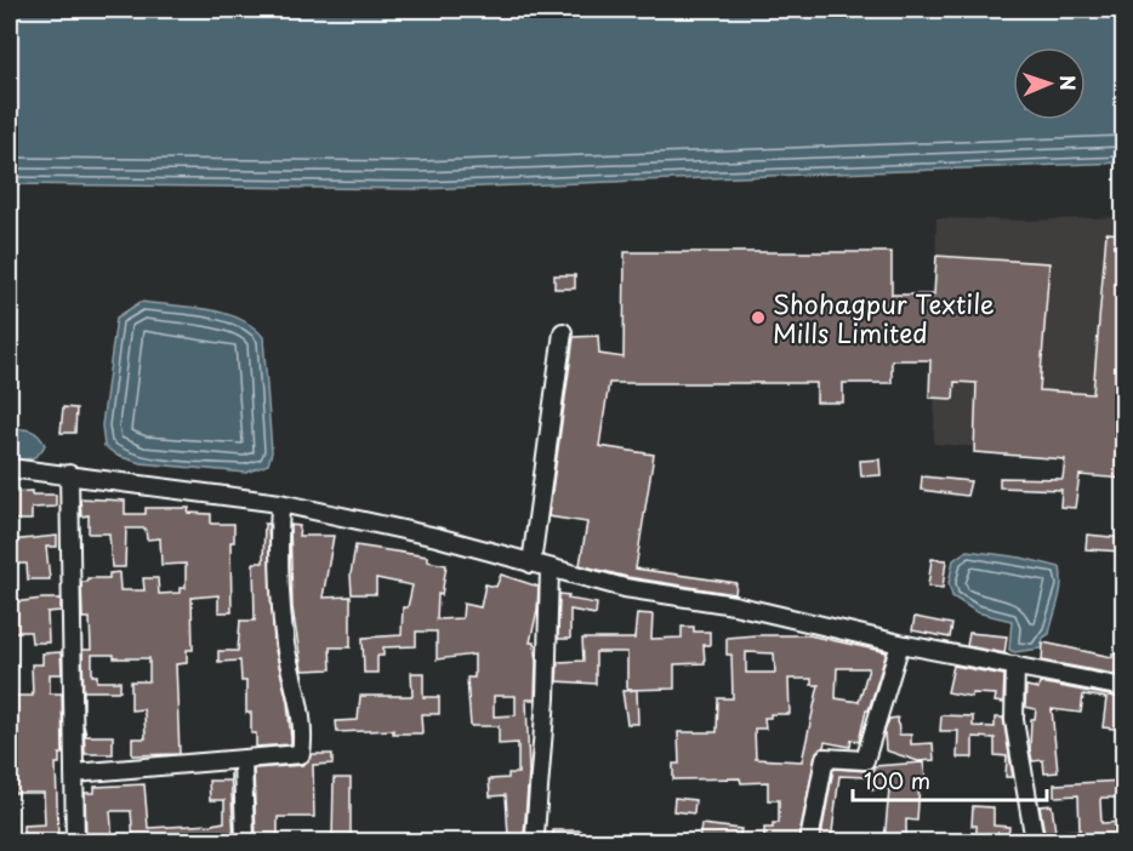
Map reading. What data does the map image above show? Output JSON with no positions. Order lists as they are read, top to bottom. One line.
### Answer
{"places":["Shohagpur Textile Mills Limited"],"scale_bar":"100 m","north":"right"}
